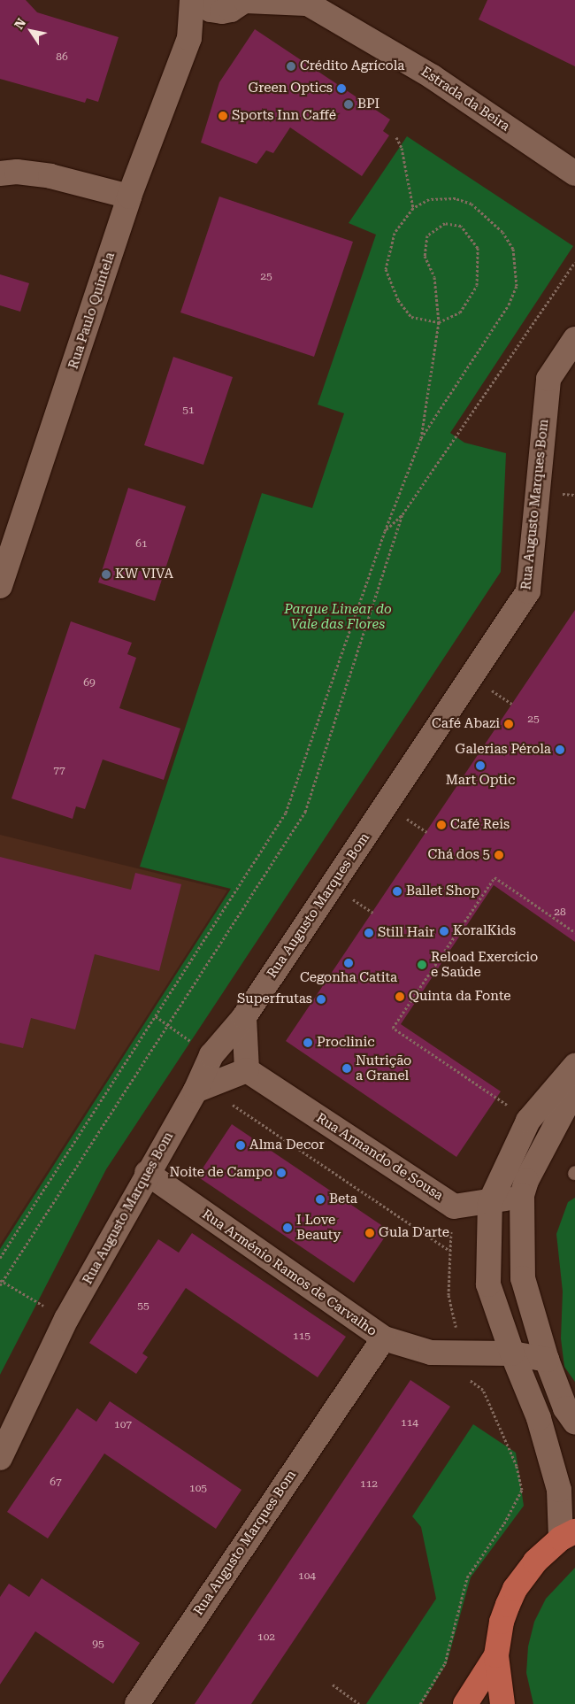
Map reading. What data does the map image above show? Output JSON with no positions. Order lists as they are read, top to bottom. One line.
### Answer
{"streets":{"street":["Estrada da Beira","Rua Paulo Quintela","Rua Augusto Marques Bom","Rua Armando de Sousa","Rua Arménio Ramos de Carvalho"]},"crossings":[["Rua Augusto Marques Bom","Rua Arménio Ramos de Carvalho"]],"parks":["Parque Linear do Vale das Flores"],"places":["Crédito Agrícola","Green Optics","BPI","Sports Inn Caffé","KW VIVA","Café Abazi","Galerias Pérola","Mart Optic","Café Reis","Chá dos 5","Ballet Shop","KoralKids","Still Hair","Cegonha Catita","Reload Exercício e Saúde","Quinta da Fonte","Superfrutas","Proclinic","Nutrição a Granel","Alma Decor","Noite de Campo","Beta","I Love Beauty","Gula D'arte"],"house_numbers":["86","25","51","61","69","25","77","28","55","115","114","107","67","112","105","104","102","95"],"north":"top left"}
